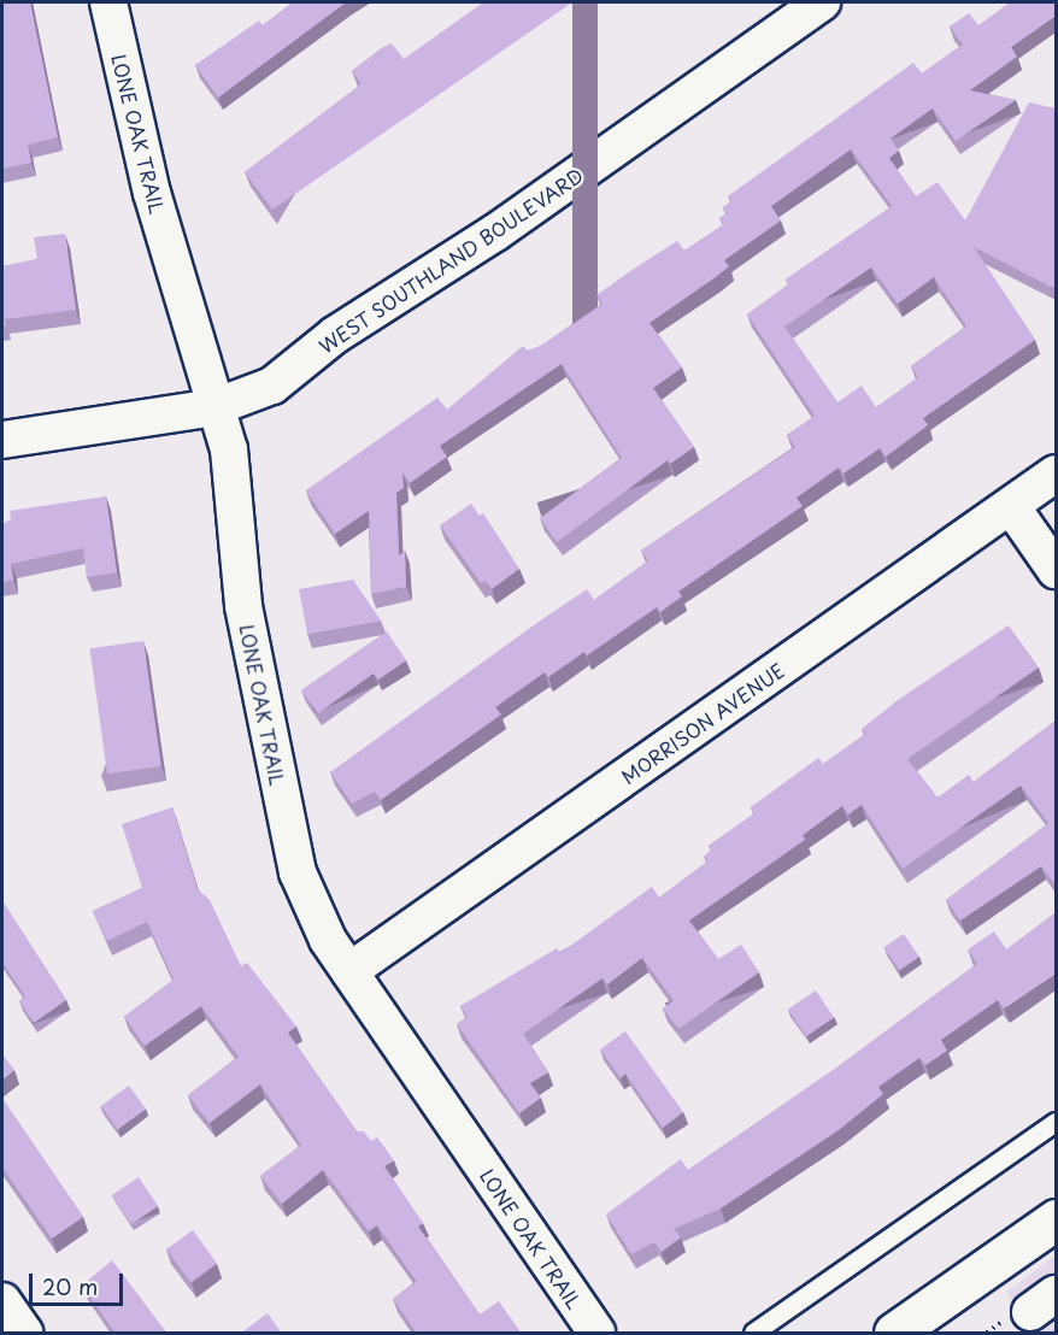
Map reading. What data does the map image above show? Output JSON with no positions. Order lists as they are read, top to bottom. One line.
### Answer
{"streets":{"street":["LONE OAK TRAIL","WEST SOUTHLAND BOULEVARD","MORRISON AVENUE"]},"crossings":[["LONE OAK TRAIL","WEST SOUTHLAND BOULEVARD"],["LONE OAK TRAIL","MORRISON AVENUE"]],"scale_bar":"20 m"}
